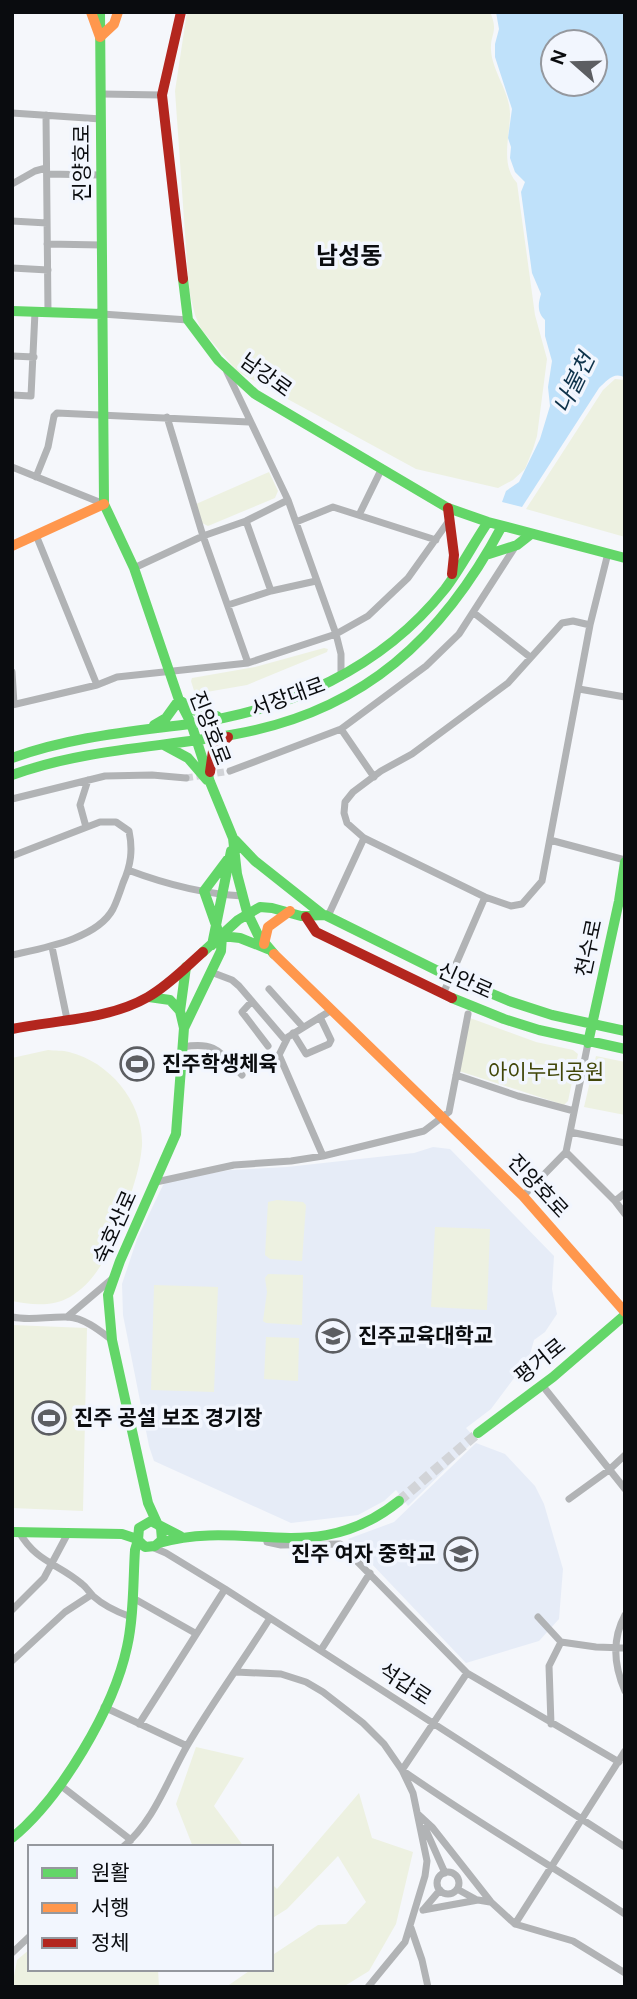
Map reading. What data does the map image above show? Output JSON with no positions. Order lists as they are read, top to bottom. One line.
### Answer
{"streets":{"street":["진양호로","남강로","서장대로","천수로","신안로","숙호산로","평거로","석갑로"]},"crossings":[["진양호로","서장대로"],["진양호로","신안로"],["진양호로","평거로"],["남강로","서장대로"],["천수로","신안로"],["숙호산로","석갑로"]],"districts":["남성동"],"water":["나불천"],"parks":["아이누리공원"],"places":{"sports":["진주학생체육","진주 공설 보조 경기장"],"school or university":["진주교육대학교","진주 여자 중학교"]},"legend":["원활","서행","정체"],"north":"left"}
